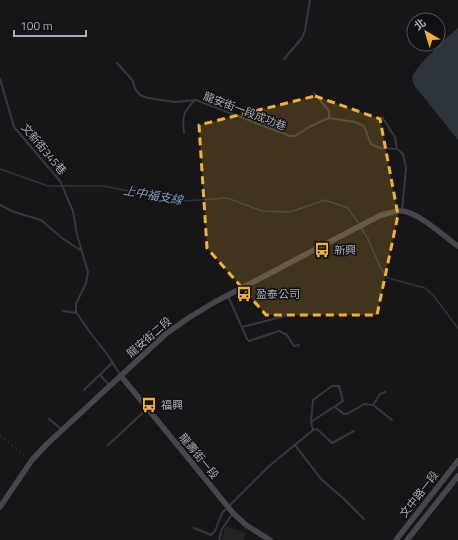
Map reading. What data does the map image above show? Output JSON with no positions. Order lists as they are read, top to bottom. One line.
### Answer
{"streets":{"street":["龍安街二段","龍壽街一段","文中路一段"],"lane":["龍安街一段成功巷","文新街345巷"]},"crossings":[["龍安街二段","龍壽街一段"]],"water":["上中福支線"],"places":{"bus stop":["新興","盈泰公司","福興"]},"scale_bar":"100 m","north":"top left"}
